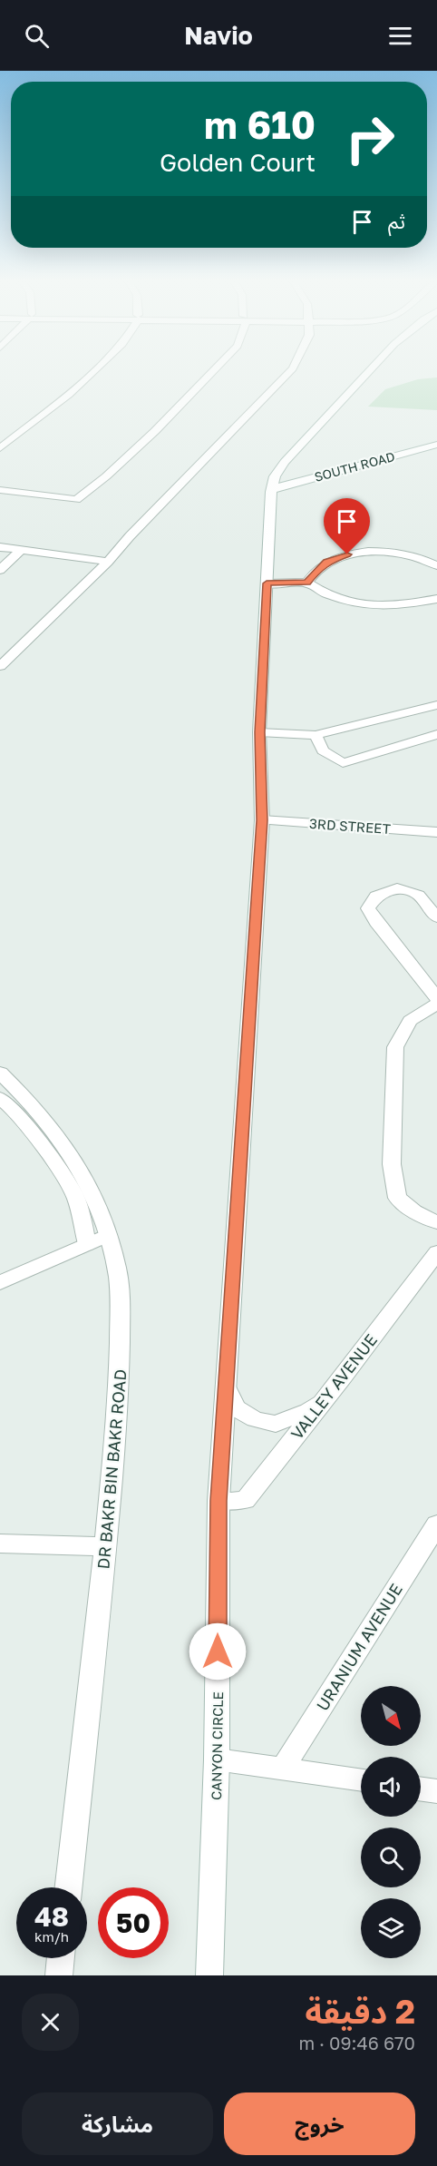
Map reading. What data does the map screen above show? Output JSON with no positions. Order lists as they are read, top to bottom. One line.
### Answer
{"streets":{"street":["SOUTH ROAD","3RD STREET","VALLEY AVENUE","DR BAKR BIN BAKR ROAD","URANIUM AVENUE","CANYON CIRCLE"]},"crossings":[["SOUTH ROAD","CANYON CIRCLE"],["3RD STREET","CANYON CIRCLE"],["VALLEY AVENUE","CANYON CIRCLE"]],"north":"bottom right","page":{"header":"Navio","turn":["610 m","Golden Court"],"then":"ثم","speed":"48 km/h","limit":"50","heading":["2 دقيقة","670 m · 09:46"],"buttons":["خروج","مشاركة"]}}
